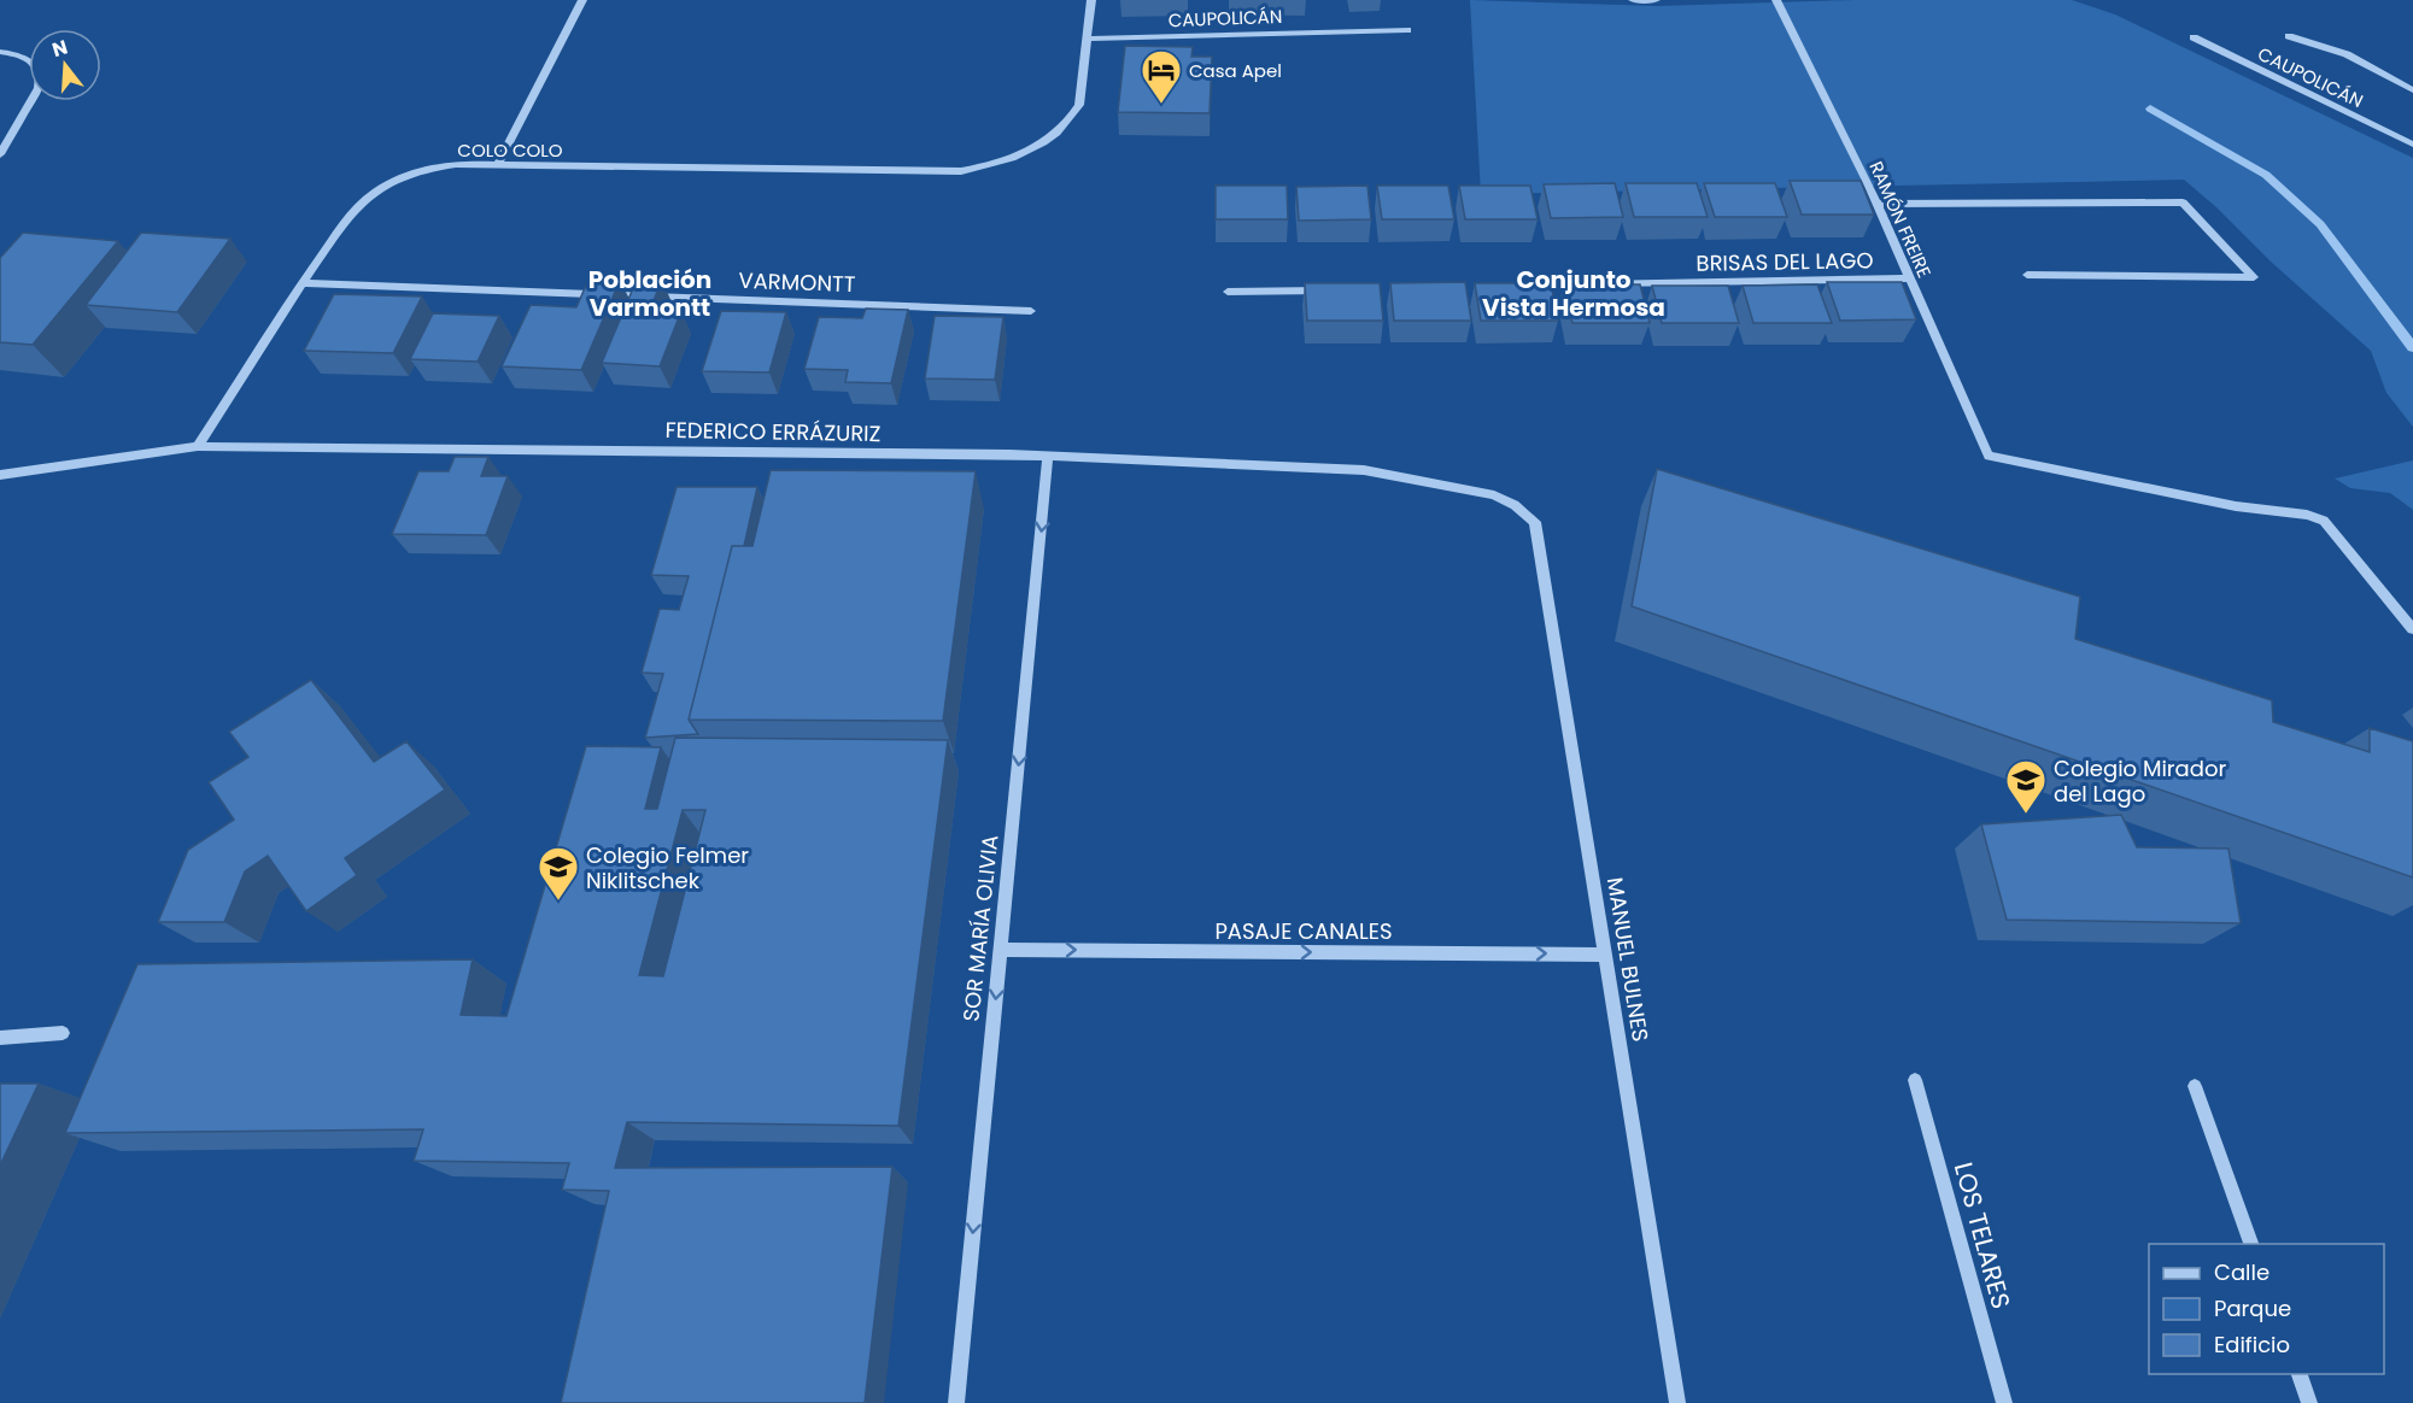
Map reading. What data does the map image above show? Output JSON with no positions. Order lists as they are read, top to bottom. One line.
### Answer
{"streets":{"street":["CAUPOLICÁN","COLO COLO","RAMÓN FREIRE","BRISAS DEL LAGO","VARMONTT","FEDERICO ERRÁZURIZ","SOR MARÍA OLIVIA","PASAJE CANALES","MANUEL BULNES","LOS TELARES"]},"crossings":[["CAUPOLICÁN","COLO COLO"],["COLO COLO","VARMONTT"],["COLO COLO","FEDERICO ERRÁZURIZ"],["RAMÓN FREIRE","BRISAS DEL LAGO"],["FEDERICO ERRÁZURIZ","SOR MARÍA OLIVIA"],["FEDERICO ERRÁZURIZ","MANUEL BULNES"],["SOR MARÍA OLIVIA","PASAJE CANALES"],["PASAJE CANALES","MANUEL BULNES"]],"one_way":["SOR MARÍA OLIVIA","PASAJE CANALES"],"districts":["Población Varmontt","Conjunto Vista Hermosa"],"places":{"hotel":["Casa Apel"],"school or university":["Colegio Mirador del Lago","Colegio Felmer Niklitschek"]},"legend":["Calle","Parque","Edificio"],"north":"top"}
